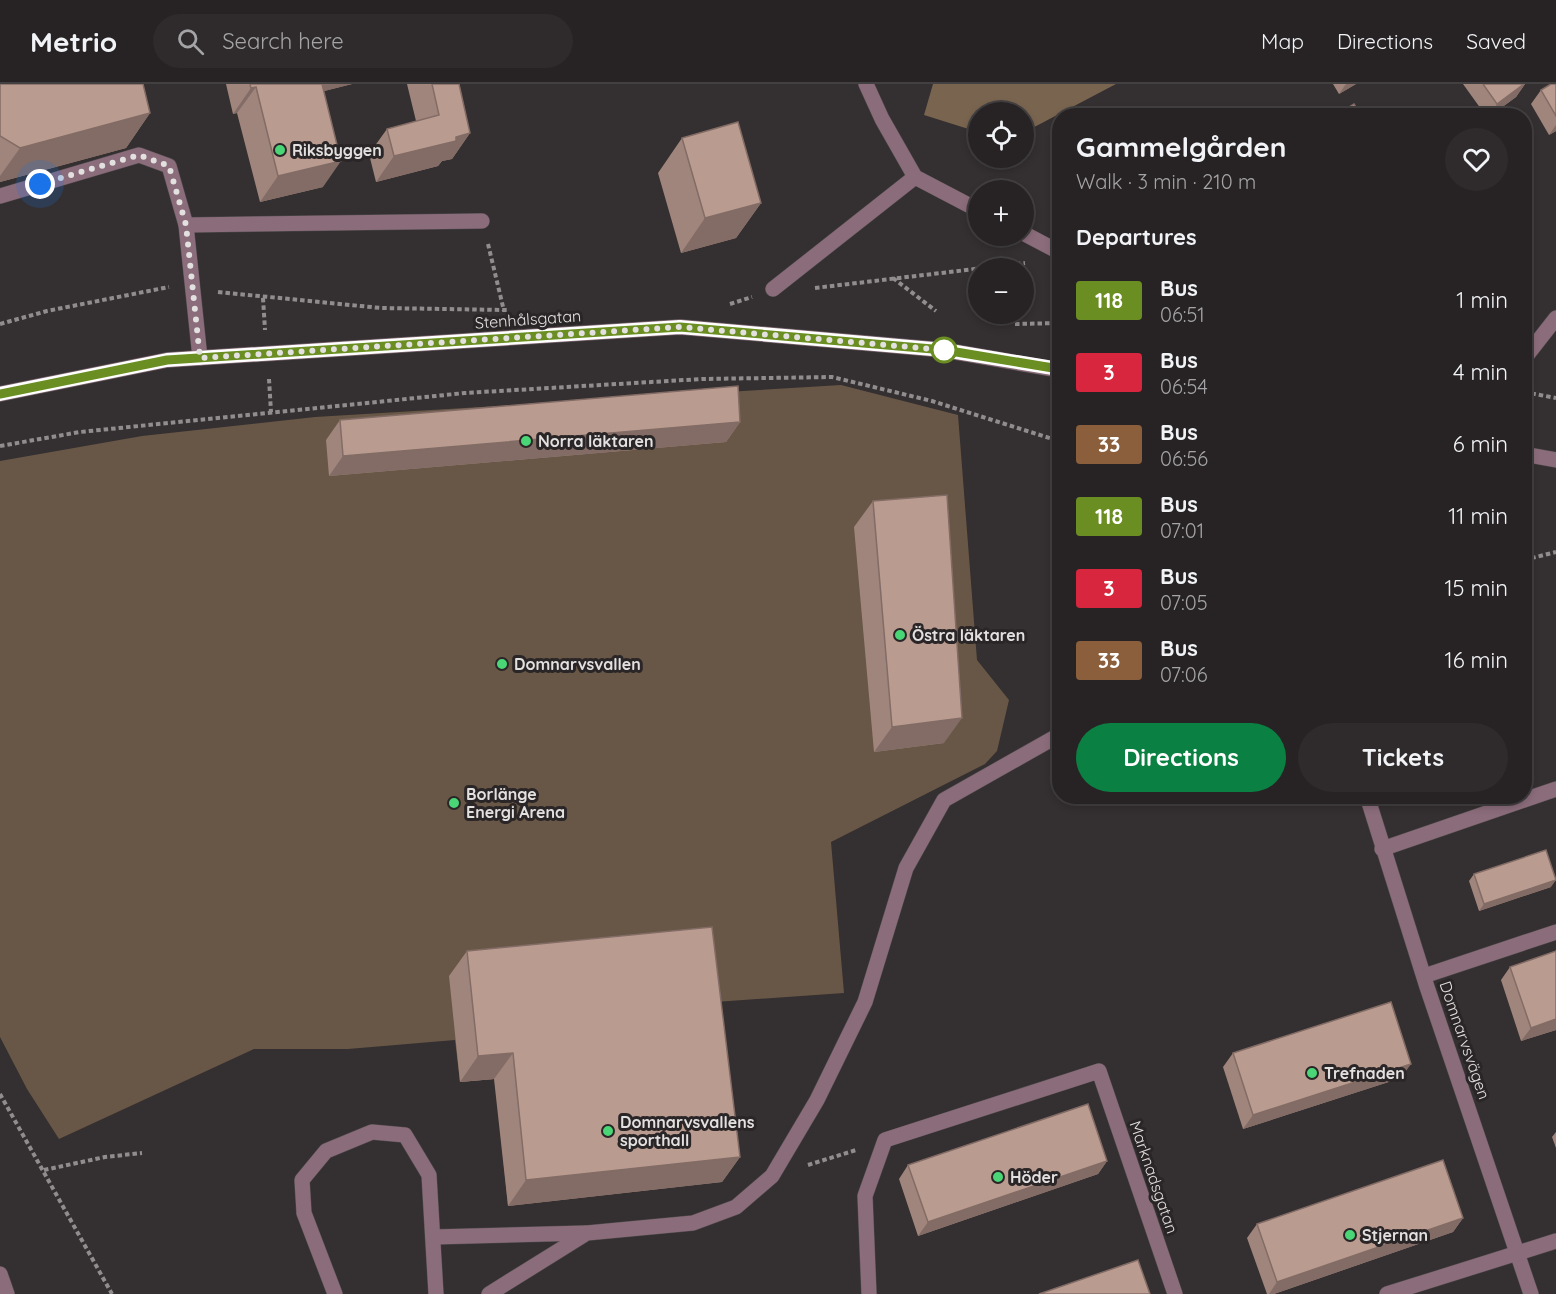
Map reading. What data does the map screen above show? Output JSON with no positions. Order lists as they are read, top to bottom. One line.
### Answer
{"streets":{"street":["Stenhålsgatan","Domnarvsvägen","Marknadsgatan"]},"places":["Riksbyggen","Norra läktaren","Östra läktaren","Domnarvsvallen","Borlänge Energi Arena","Trefnaden","Domnarvsvallens sporthall","Höder","Stjernan"],"lines":["bus line 118"],"page":{"header":"Metrio","search":"Search here","nav":["Map","Directions","Saved"],"map_buttons":["+","−"],"heading":[["Gammelgården","Walk · 3 min · 210 m"],"Departures"],"list":[{"mark":"118","name":"Bus","note":"06:51","value":"1 min"},{"mark":"3","name":"Bus","note":"06:54","value":"4 min"},{"mark":"33","name":"Bus","note":"06:56","value":"6 min"},{"mark":"118","name":"Bus","note":"07:01","value":"11 min"},{"mark":"3","name":"Bus","note":"07:05","value":"15 min"},{"mark":"33","name":"Bus","note":"07:06","value":"16 min"}],"buttons":["Directions","Tickets"]}}
